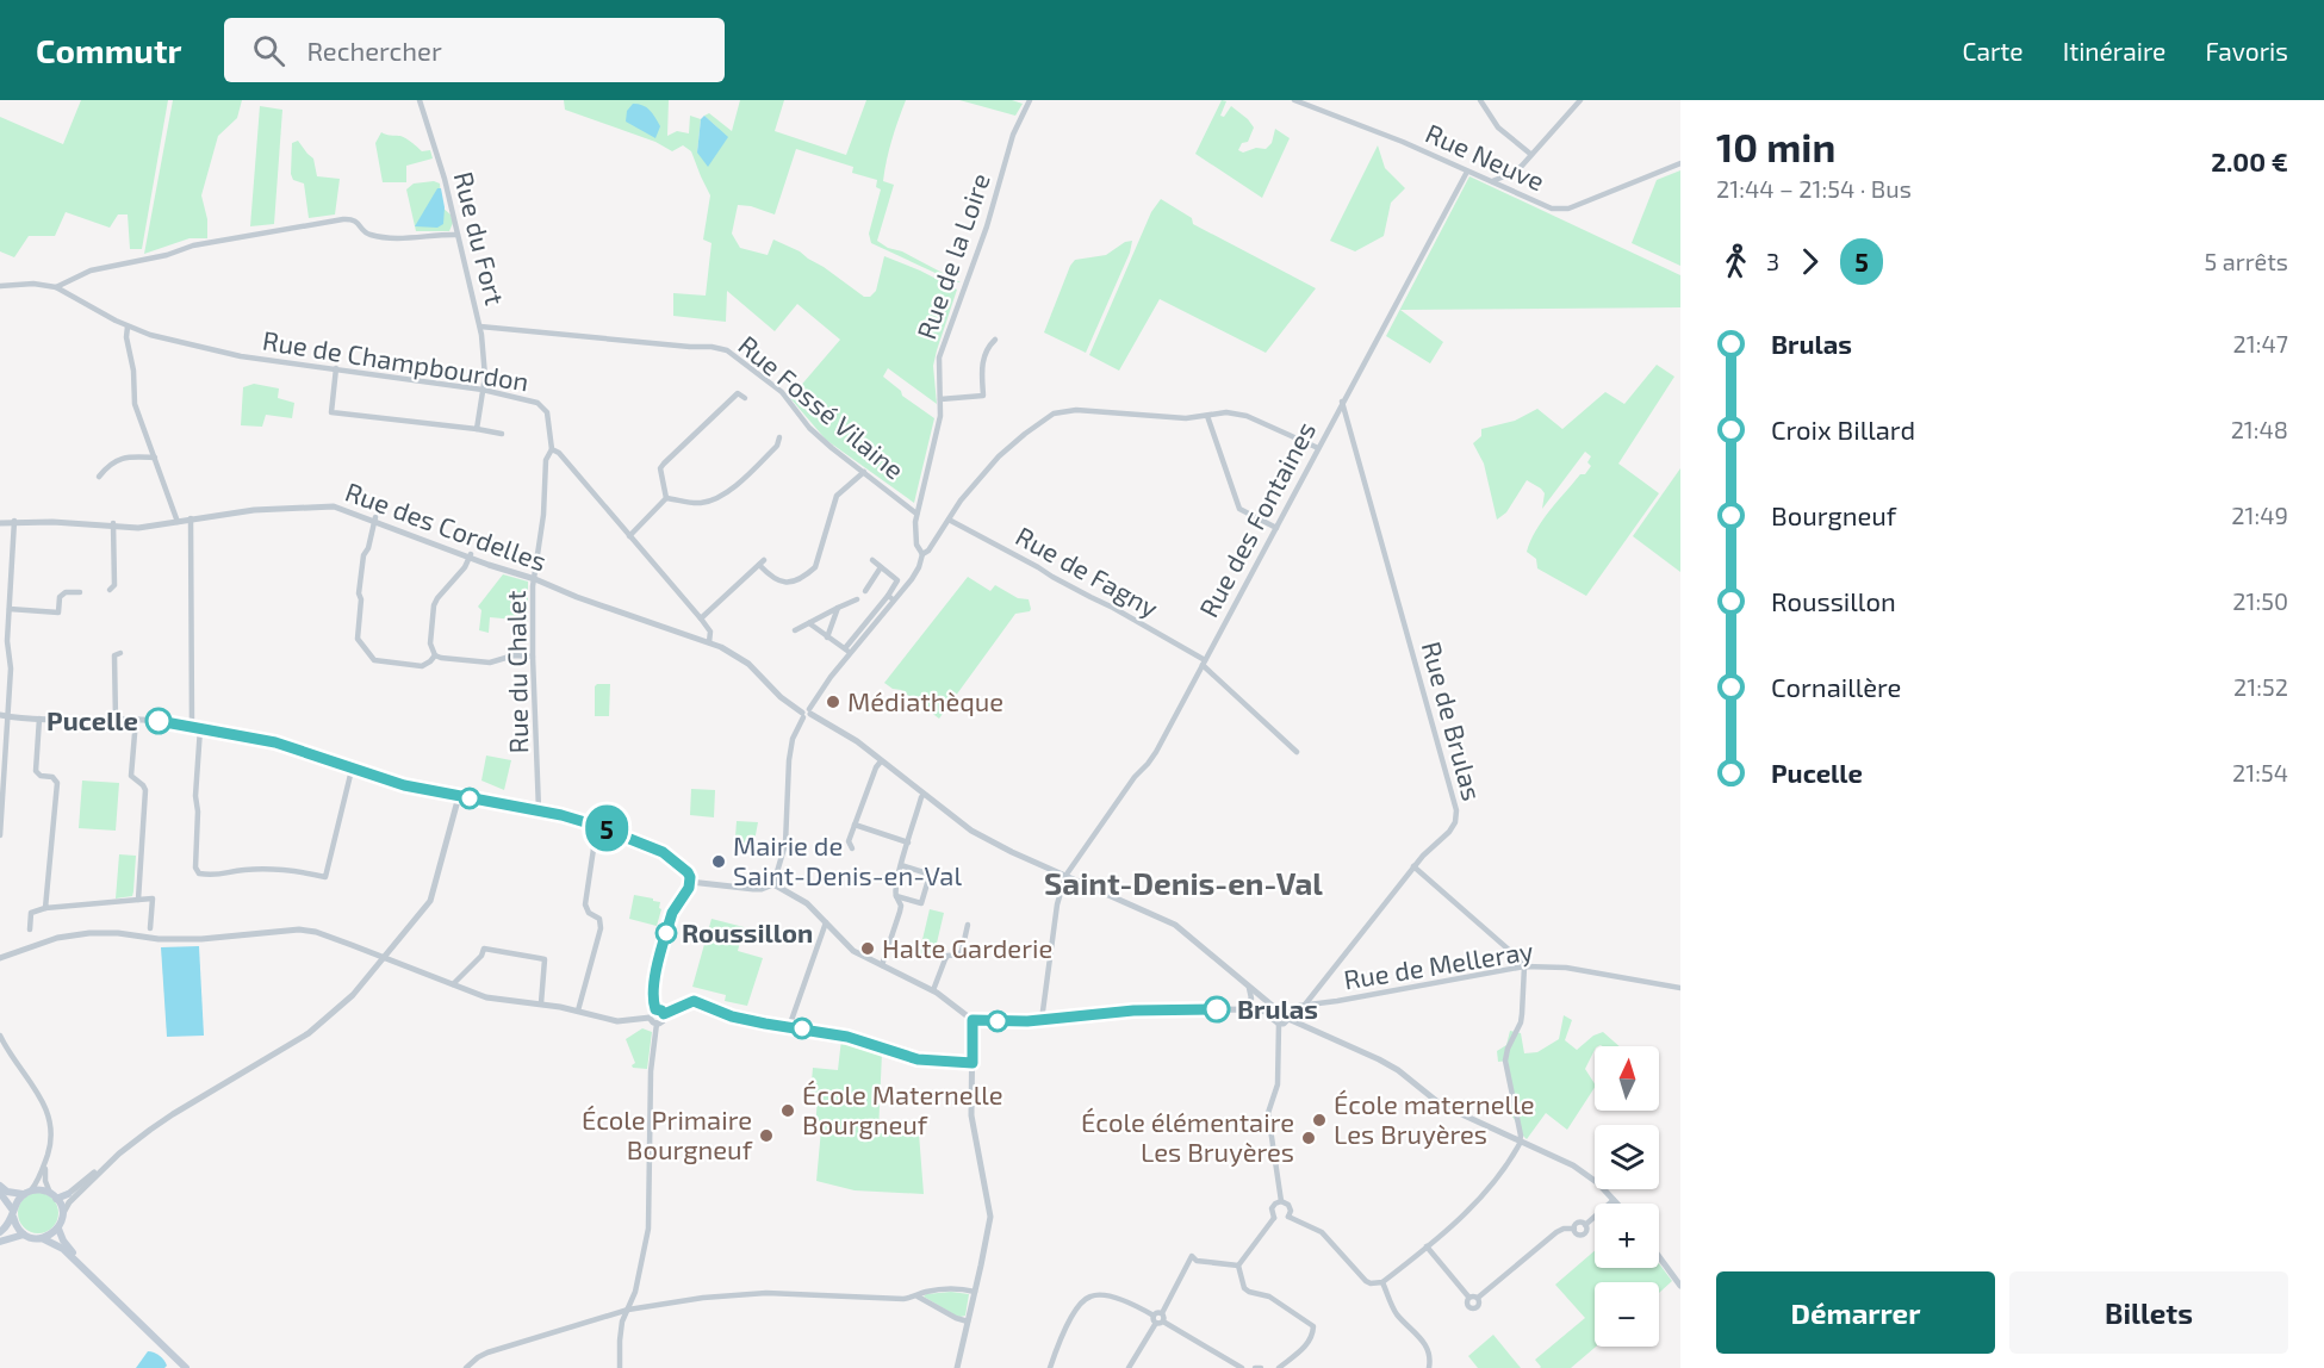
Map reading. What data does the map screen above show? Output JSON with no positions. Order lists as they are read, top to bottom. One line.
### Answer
{"streets":{"street":["Rue Neuve","Rue du Fort","Rue de la Loire","Rue de Champbourdon","Rue Fossé Vilaine","Rue des Fontaines","Rue des Cordelles","Rue de Fagny","Rue du Chalet","Rue de Brulas","Rue de Melleray"]},"crossings":[["Rue Neuve","Rue des Fontaines"],["Rue du Fort","Rue de Champbourdon"],["Rue du Fort","Rue Fossé Vilaine"],["Rue de la Loire","Rue Fossé Vilaine"],["Rue de Champbourdon","Rue du Chalet"],["Rue des Fontaines","Rue des Cordelles"],["Rue des Fontaines","Rue de Fagny"],["Rue des Fontaines","Rue de Brulas"],["Rue des Cordelles","Rue du Chalet"],["Rue des Cordelles","Rue de Melleray"],["Rue de Brulas","Rue de Melleray"]],"districts":["Saint-Denis-en-Val"],"places":["Médiathèque","Pucelle","Mairie de Saint-Denis-en-Val","Roussillon","Halte Garderie","Brulas","École Maternelle Bourgneuf","École maternelle Les Bruyères","École Primaire Bourgneuf","École élémentaire Les Bruyères"],"lines":["bus line 5"],"north":"top","page":{"header":"Commutr","search":"Rechercher","nav":["Carte","Itinéraire","Favoris"],"on_map":"5","heading":["10 min","21:44 – 21:54 · Bus","2.00 €"],"legs":["3","5","5 arrêts"],"list":[{"name":"Brulas","value":"21:47"},{"name":"Croix Billard","value":"21:48"},{"name":"Bourgneuf","value":"21:49"},{"name":"Roussillon","value":"21:50"},{"name":"Cornaillère","value":"21:52"},{"name":"Pucelle","value":"21:54"}],"map_buttons":["+","−"],"buttons":["Démarrer","Billets"]}}
